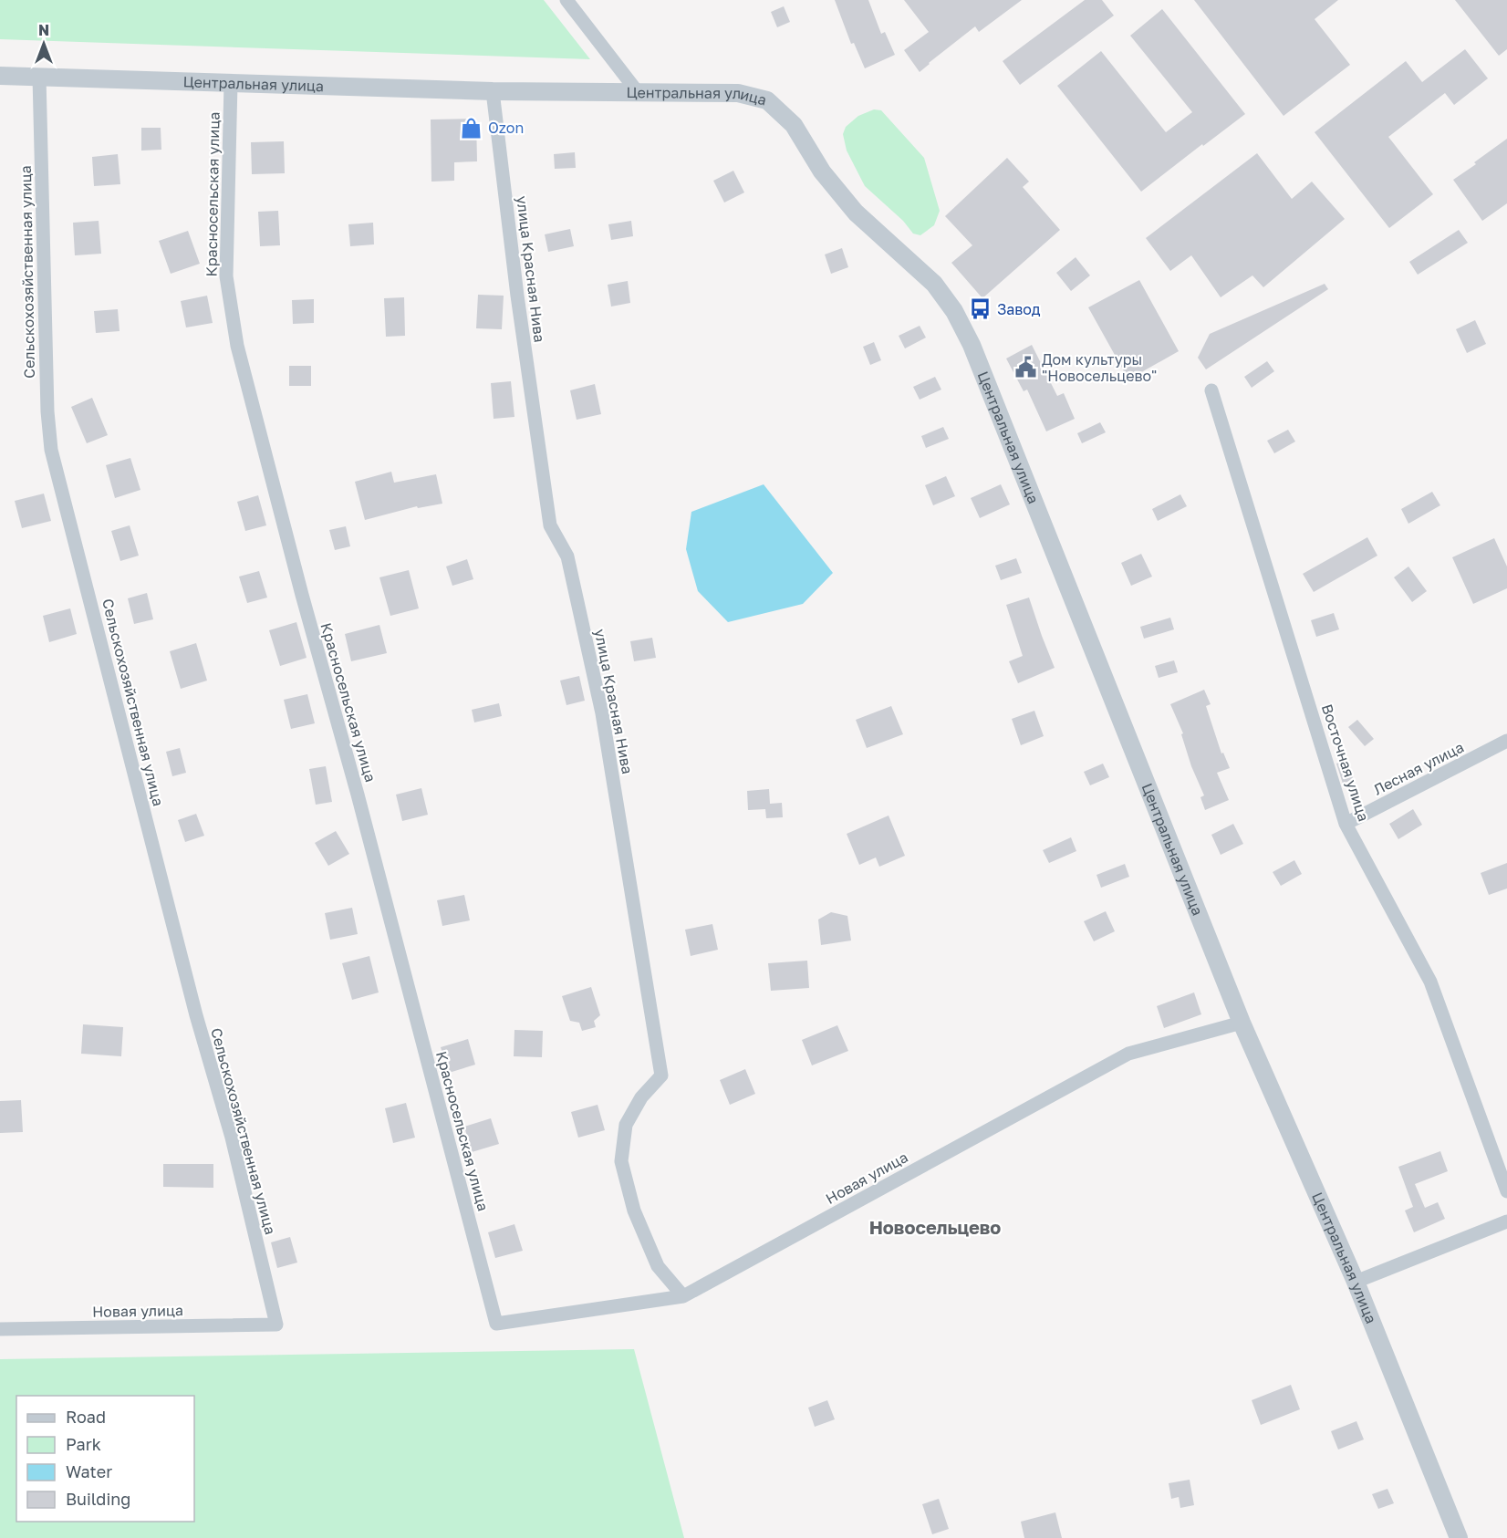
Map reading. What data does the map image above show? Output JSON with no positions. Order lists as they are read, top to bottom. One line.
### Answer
{"streets":{"street":["Центральная улица","Красносельская улица","улица Красная Нива","Сельскохозяйственная улица","Восточная улица","Лесная улица","Новая улица"]},"crossings":[["Центральная улица","Красносельская улица"],["Центральная улица","улица Красная Нива"],["Центральная улица","Сельскохозяйственная улица"],["Центральная улица","Новая улица"],["Красносельская улица","Новая улица"],["улица Красная Нива","Новая улица"],["Сельскохозяйственная улица","Новая улица"],["Восточная улица","Лесная улица"]],"districts":["Новосельцево"],"places":{"shop":["Ozon"],"bus stop":["Завод"],"public building":["Дом культуры \"Новосельцево\""]},"legend":["Road","Park","Water","Building"],"north":"top"}
